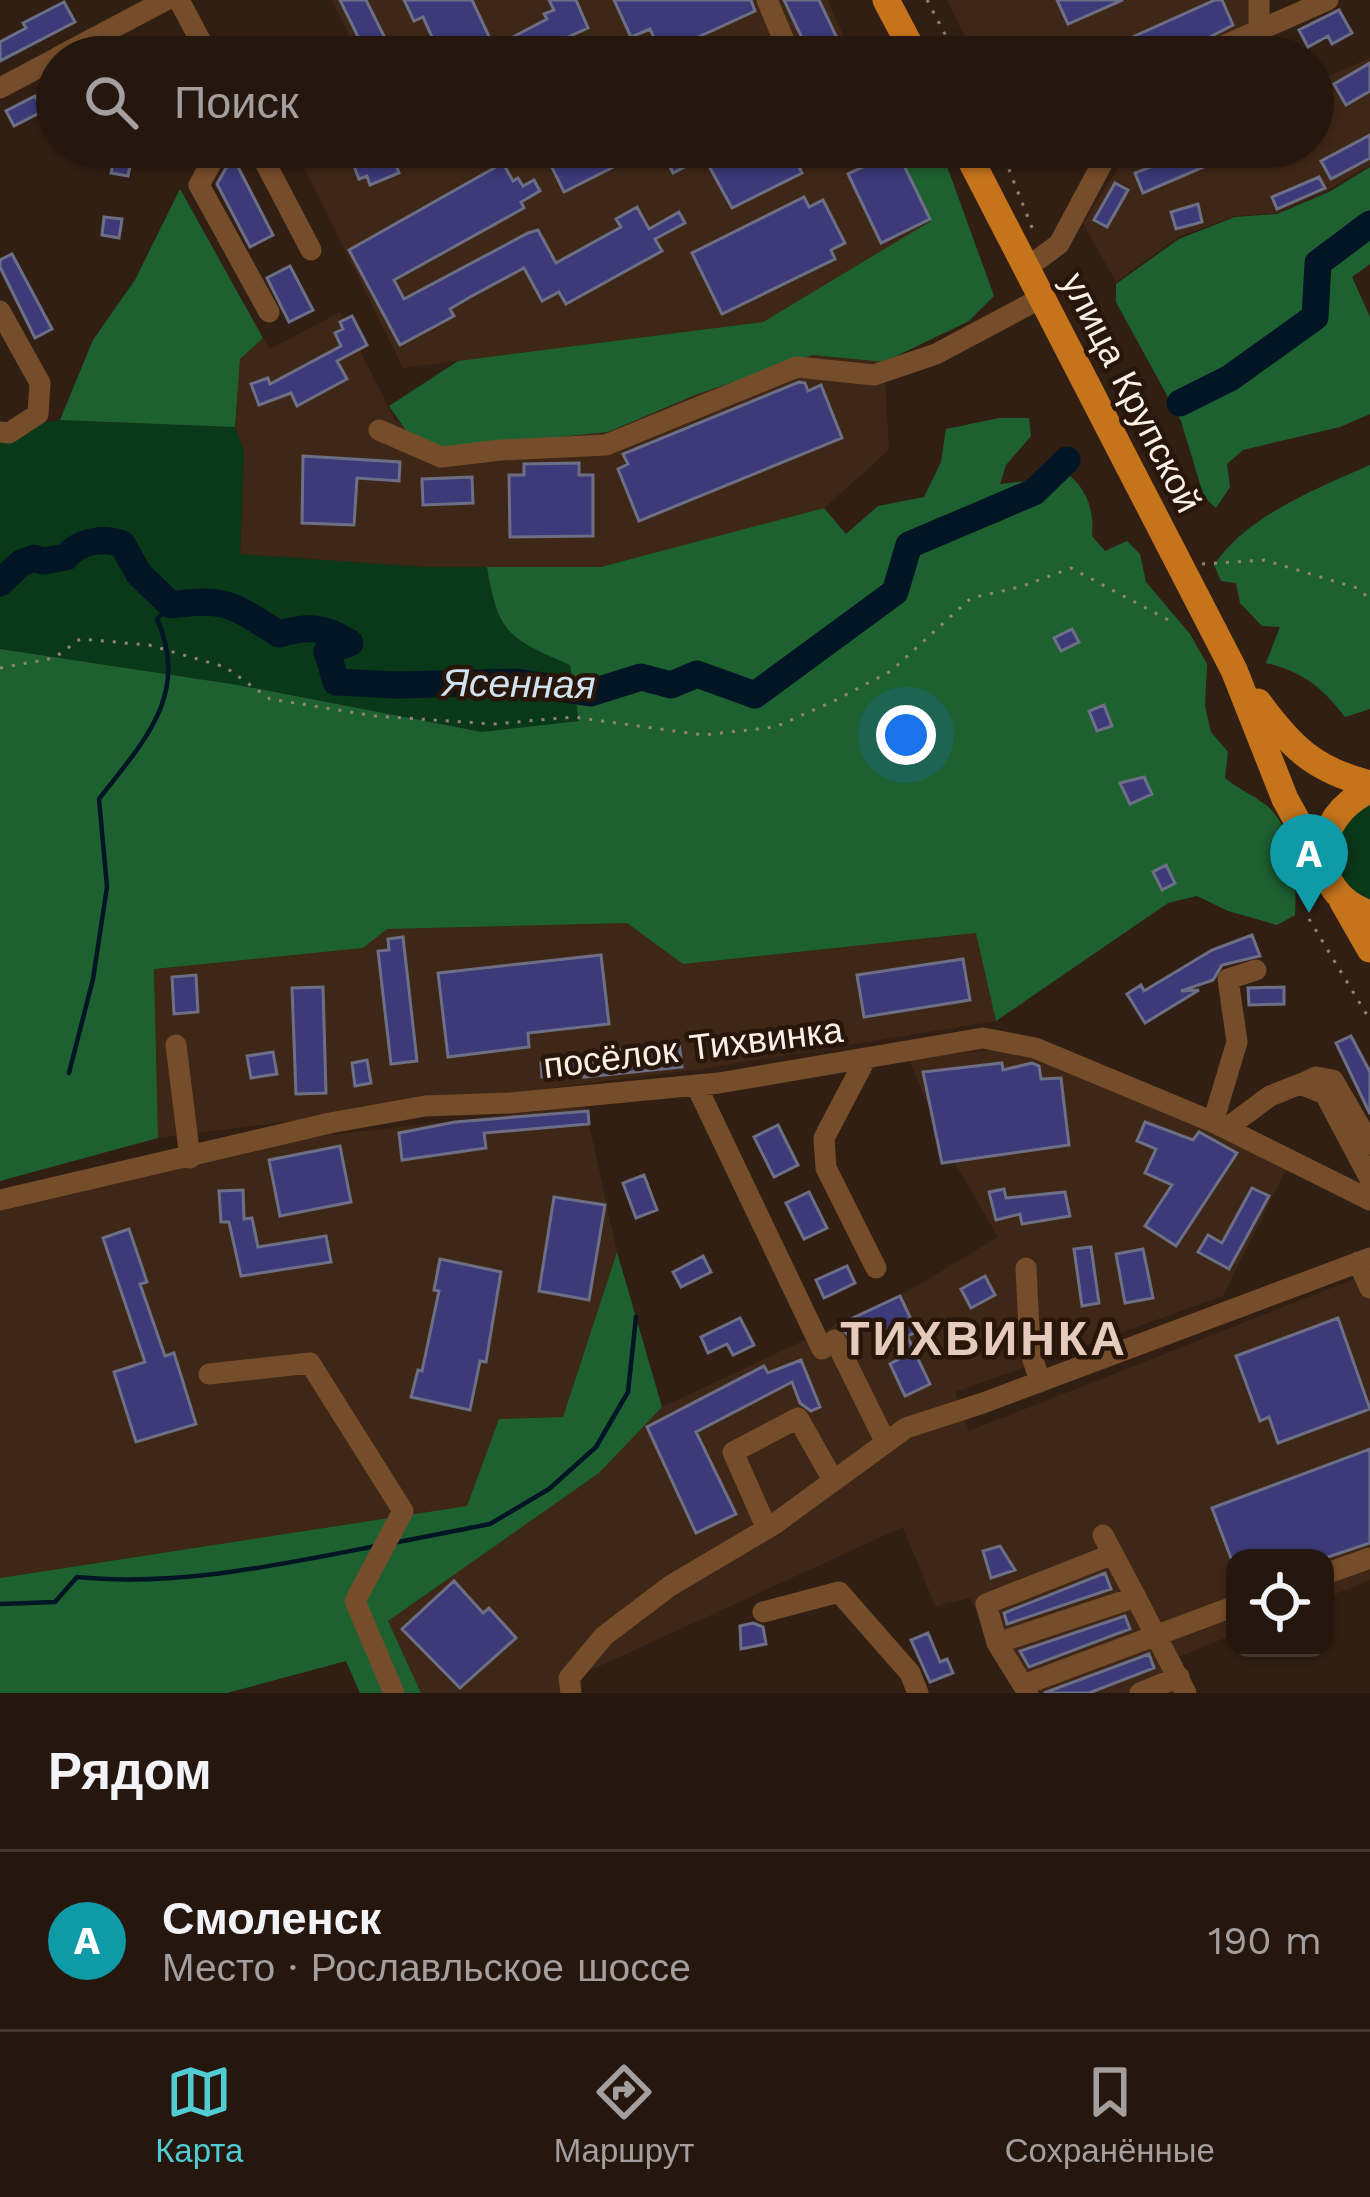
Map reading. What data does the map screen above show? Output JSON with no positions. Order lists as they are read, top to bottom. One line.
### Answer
{"streets":{"main road":["улица Крупской"],"street":["посёлок Тихвинка"]},"districts":["ТИХВИНКА"],"water":["Ясенная"],"page":{"search":"Поиск","pins":"A","heading":"Рядом","list":[{"mark":"A","name":"Смоленск","note":"Место · Рославльское шоссе","value":"190 m"}],"nav":["Карта","Маршрут","Сохранённые"]}}
